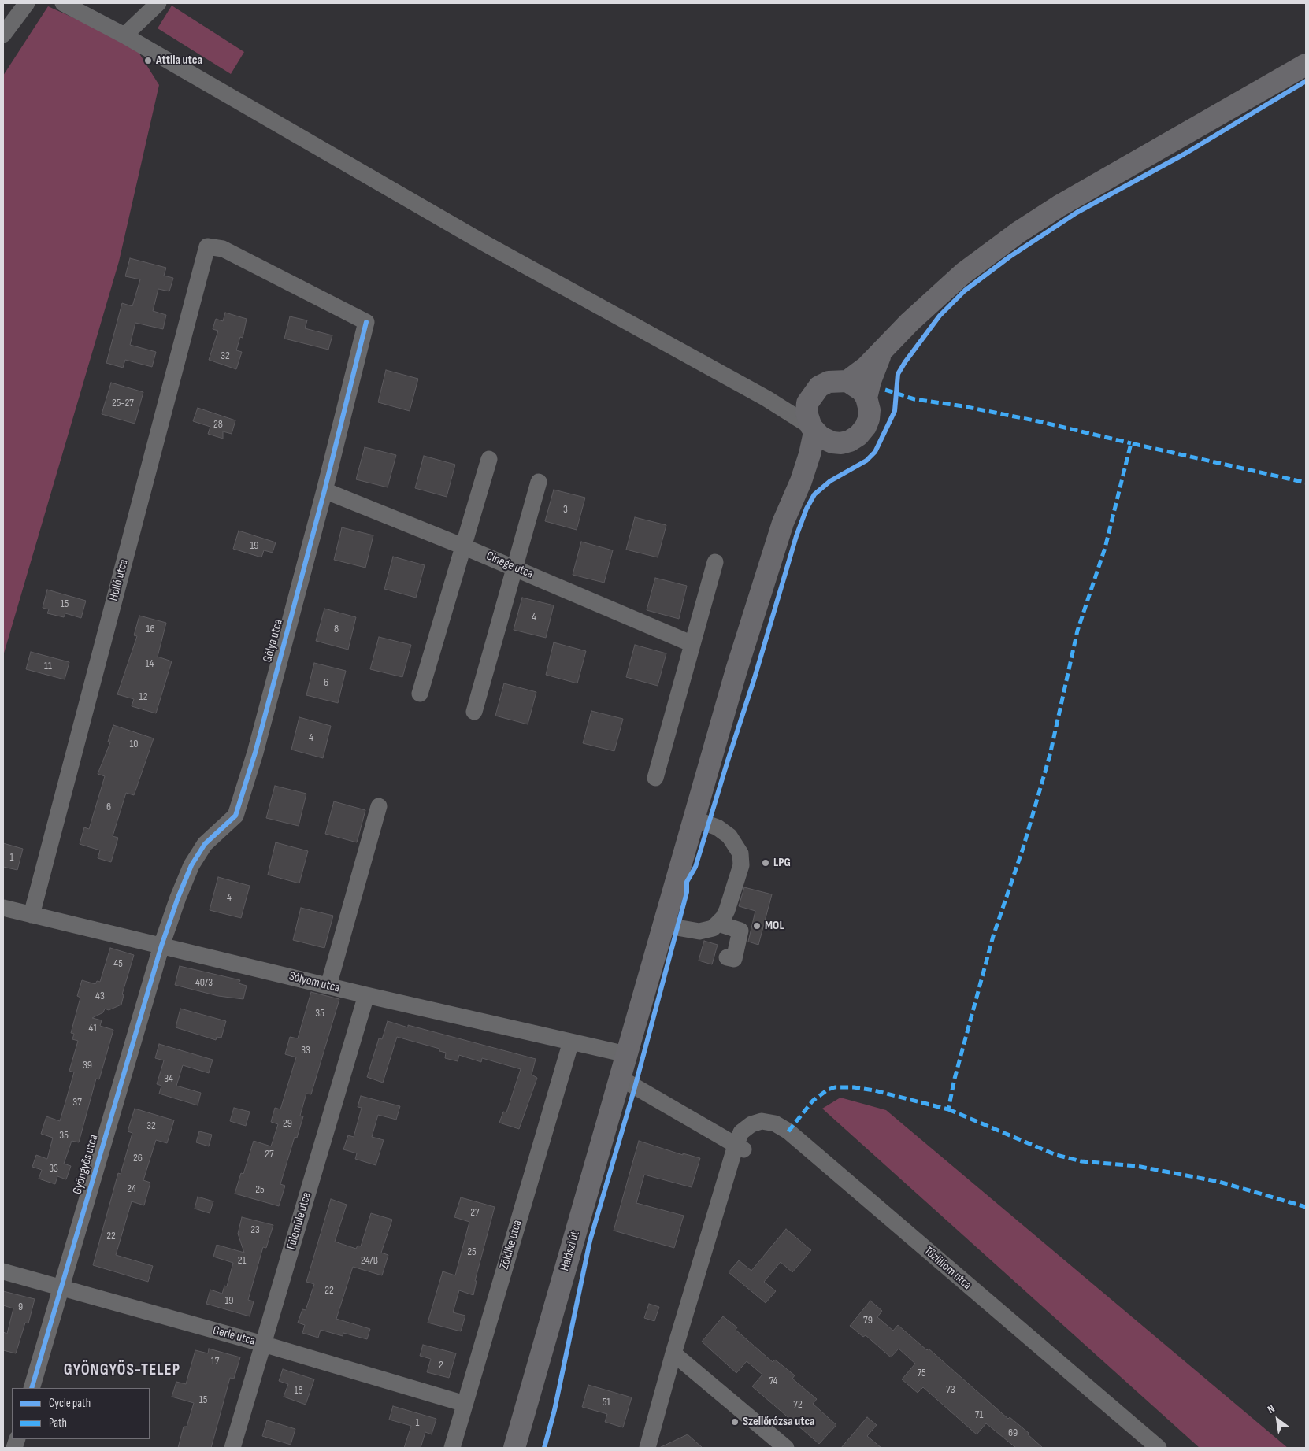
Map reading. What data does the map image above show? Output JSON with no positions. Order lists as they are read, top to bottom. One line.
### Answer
{"streets":{"main road":["Halászi út"],"street":["Cinege utca","Holló utca","Gólya utca","Sólyom utca","Gyöngyös utca","Fülemüle utca","Zöldike utca","Tűzliliom utca","Gerle utca"]},"crossings":[["Cinege utca","Gólya utca"],["Holló utca","Gólya utca"],["Holló utca","Sólyom utca"],["Gólya utca","Sólyom utca"],["Gólya utca","Gyöngyös utca"],["Sólyom utca","Gyöngyös utca"],["Sólyom utca","Fülemüle utca"],["Sólyom utca","Zöldike utca"],["Sólyom utca","Halászi út"],["Gyöngyös utca","Gerle utca"],["Fülemüle utca","Gerle utca"],["Zöldike utca","Gerle utca"]],"districts":["GYÖNGYÖS-TELEP"],"places":["Attila utca","LPG","MOL","Szellőrózsa utca"],"house_numbers":["32","25-27","28","3","19","15","4","16","8","14","11","6","12","4","10","6","1","4","45","40/3","43","35","41","33","39","34","37","29","32","35","27","26","33","24","25","27","23","22","25","21","24/B","22","19","9","79","17","2","75","74","73","18","15","51","72","71","1","69"],"legend":["Cycle path","Path"],"north":"top left"}
